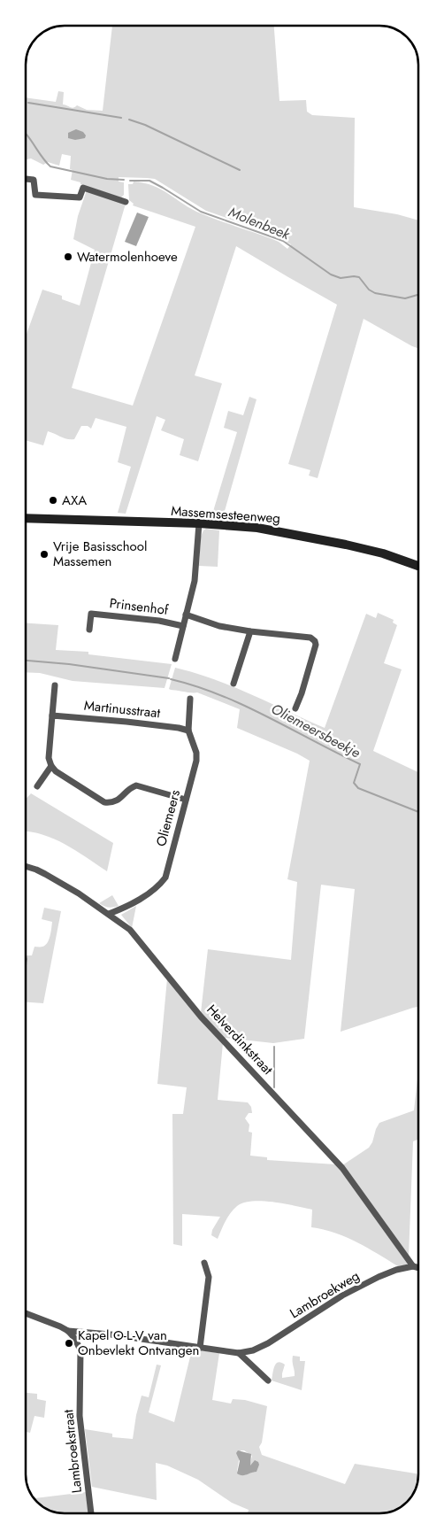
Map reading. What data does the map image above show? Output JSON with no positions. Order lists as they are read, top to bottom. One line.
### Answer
{"streets":{"main road":["Massemsesteenweg"],"street":["Prinsenhof","Martinusstraat","Oliemeers","Helverdinkstraat","Lambroekweg","Lambroekstraat"]},"crossings":[["Massemsesteenweg","Prinsenhof"],["Martinusstraat","Oliemeers"],["Oliemeers","Helverdinkstraat"],["Helverdinkstraat","Lambroekweg"],["Lambroekweg","Lambroekstraat"]],"water":["Molenbeek","Oliemeersbeekje"],"places":["Watermolenhoeve","AXA","Vrije Basisschool Massemen","Kapel O-L-V van Onbevlekt Ontvangen"]}
